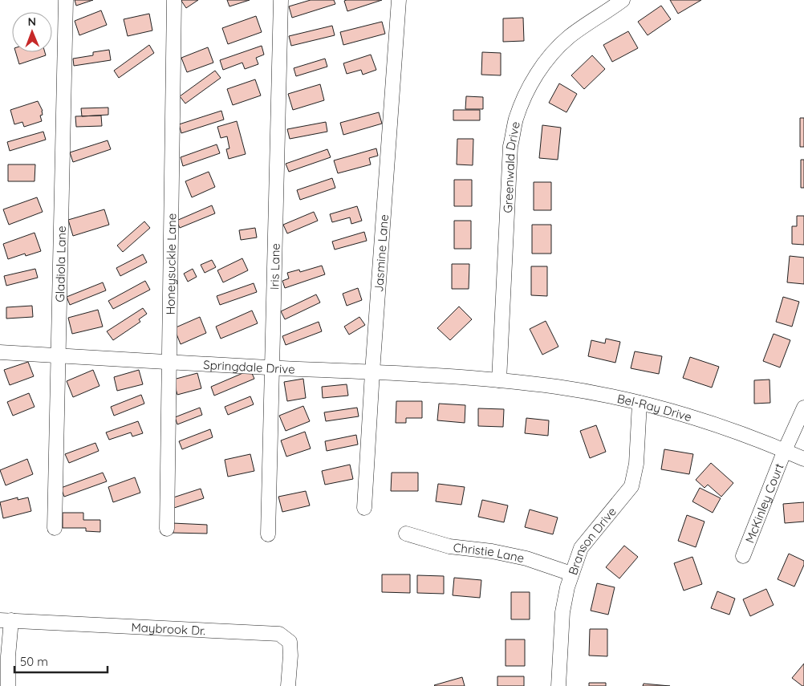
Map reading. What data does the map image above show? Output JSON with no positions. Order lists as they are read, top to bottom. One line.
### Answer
{"streets":{"street":["Greenwald Drive","Jasmine Lane","Gladiola Lane","Honeysuckle Lane","Iris Lane","Springdale Drive","Bel-Ray Drive","McKinley Court","Branson Drive","Christie Lane","Maybrook Dr."]},"crossings":[["Greenwald Drive","Springdale Drive"],["Greenwald Drive","Bel-Ray Drive"],["Jasmine Lane","Springdale Drive"],["Gladiola Lane","Springdale Drive"],["Honeysuckle Lane","Springdale Drive"],["Iris Lane","Springdale Drive"],["Springdale Drive","Bel-Ray Drive"],["Bel-Ray Drive","McKinley Court"],["Bel-Ray Drive","Branson Drive"],["Branson Drive","Christie Lane"]],"scale_bar":"50 m","north":"top"}
